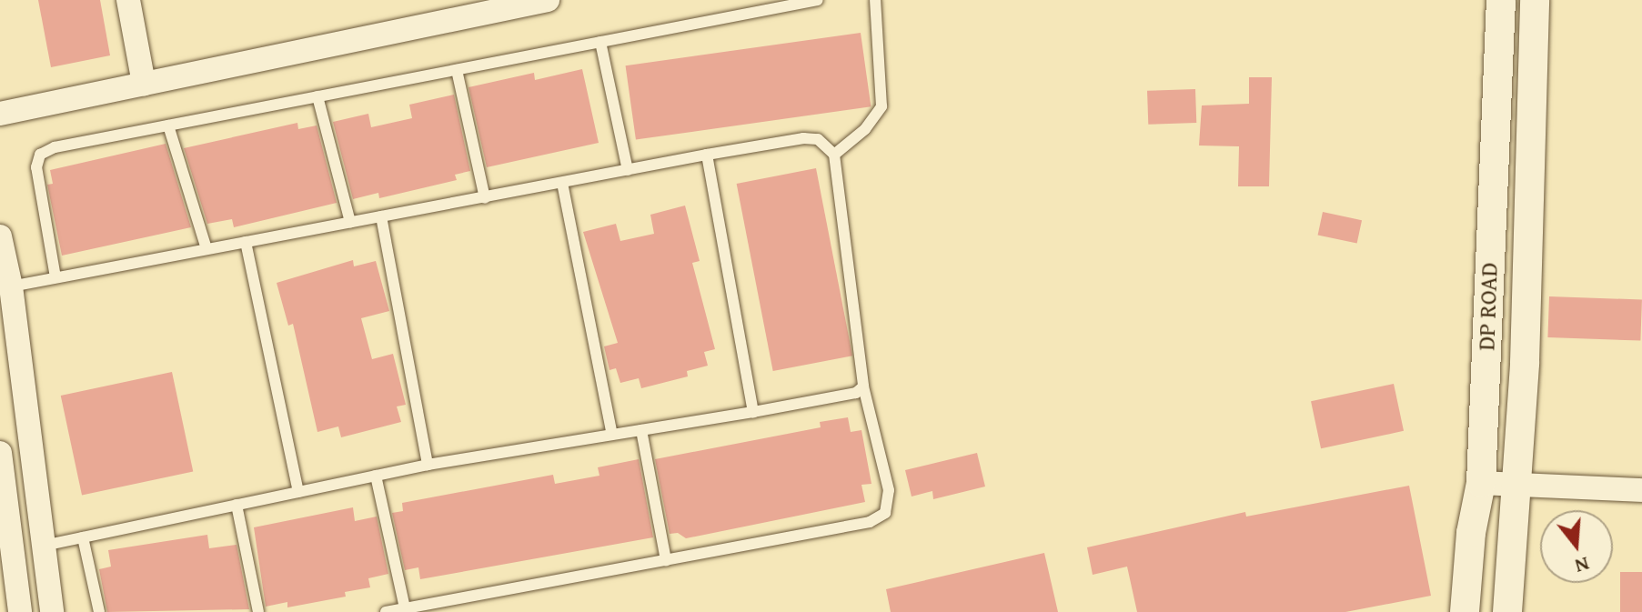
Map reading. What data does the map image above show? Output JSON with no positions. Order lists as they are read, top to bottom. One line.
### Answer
{"streets":{"street":["DP ROAD"]},"north":"bottom"}
